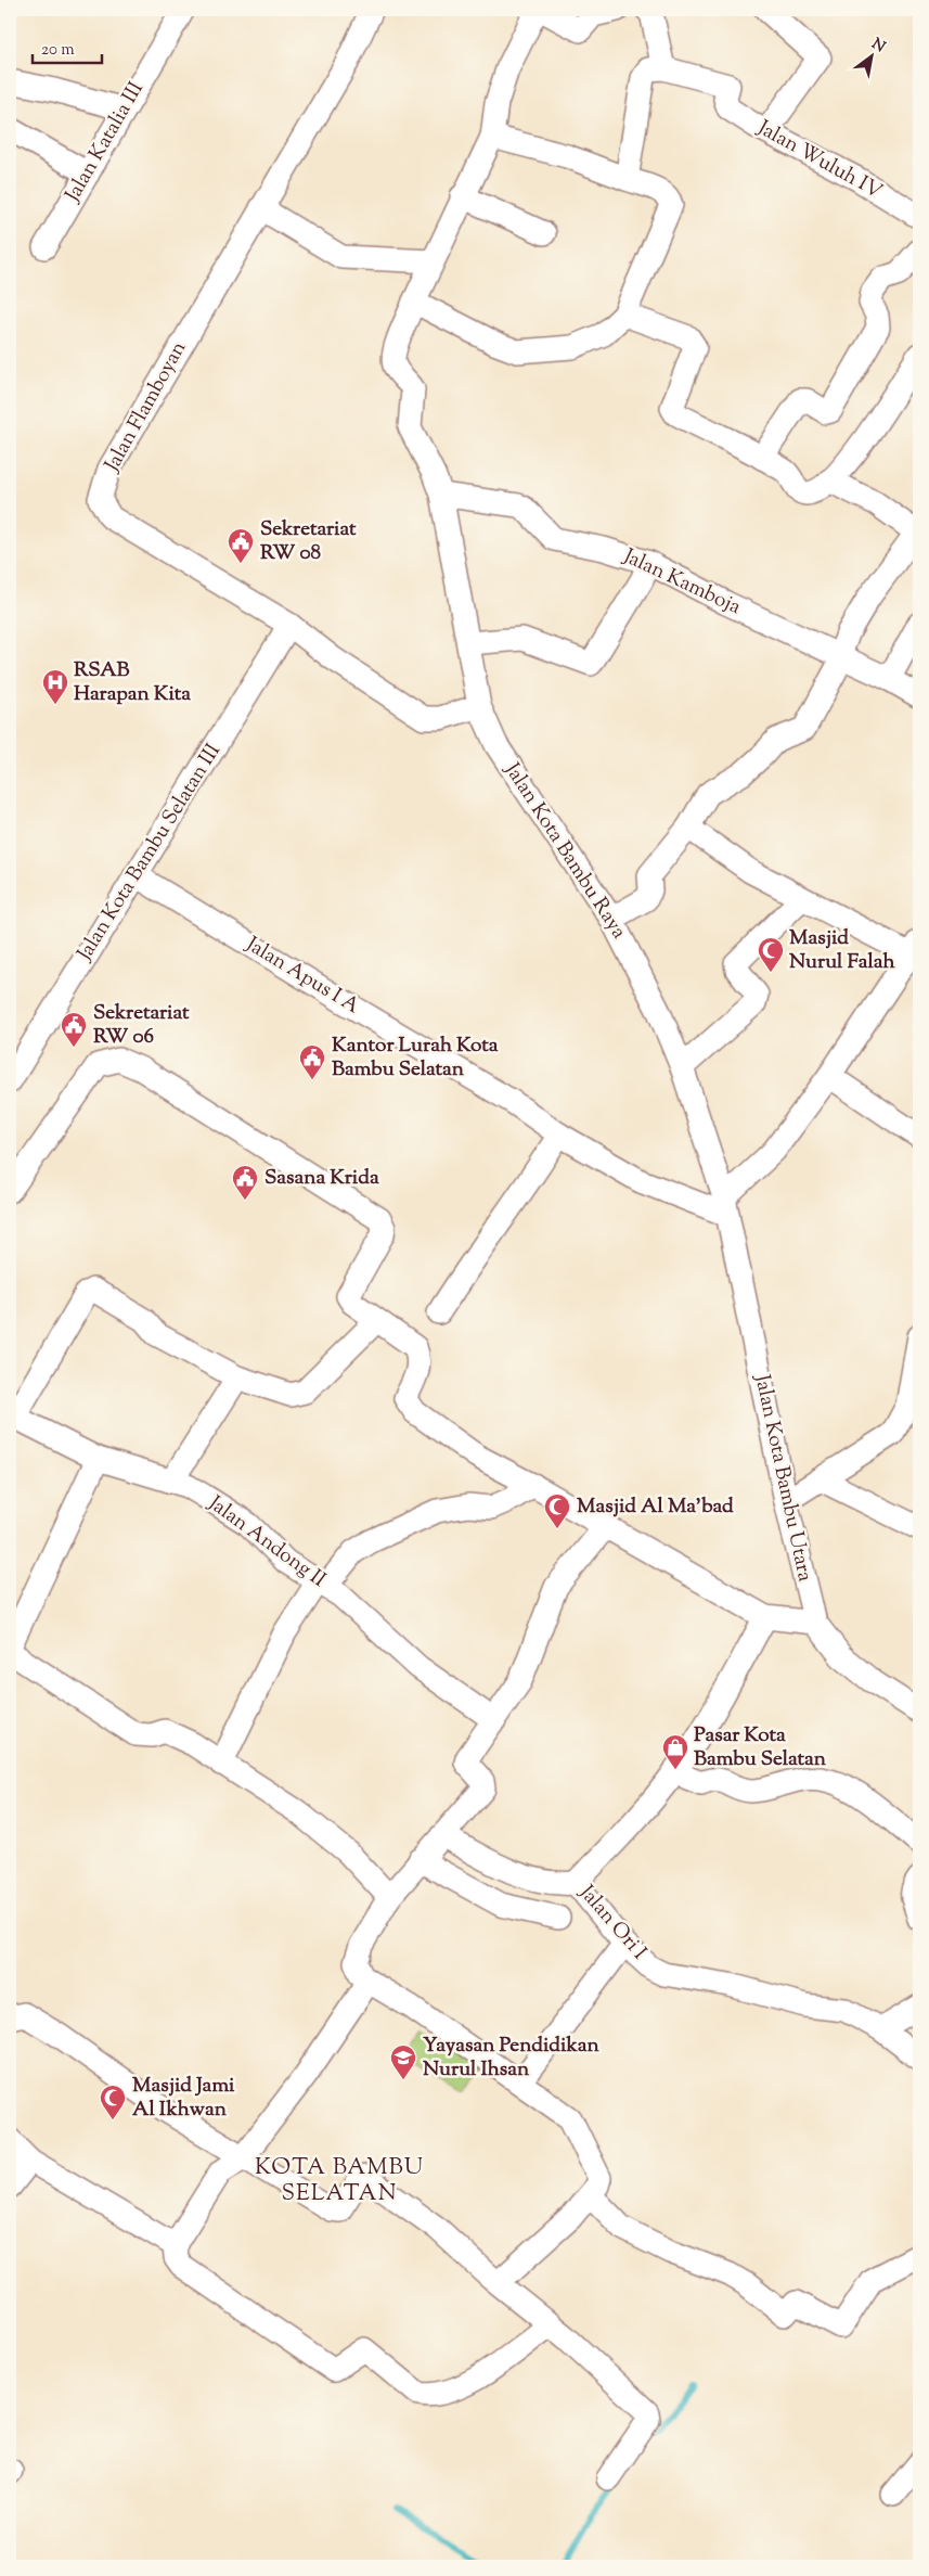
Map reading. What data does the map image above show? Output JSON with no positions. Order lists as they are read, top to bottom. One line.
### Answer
{"streets":{"street":["Jalan Katalia III","Jalan Wuluh IV","Jalan Flamboyan","Jalan Kamboja","Jalan Kota Bambu Raya","Jalan Kota Bambu Selatan III","Jalan Apus I A","Jalan Kota Bambu Utara","Jalan Andong II","Jalan Ori I"]},"crossings":[["Jalan Flamboyan","Jalan Kota Bambu Raya"],["Jalan Flamboyan","Jalan Kota Bambu Selatan III"],["Jalan Kamboja","Jalan Kota Bambu Raya"],["Jalan Kota Bambu Raya","Jalan Apus I A"],["Jalan Kota Bambu Raya","Jalan Kota Bambu Utara"],["Jalan Kota Bambu Selatan III","Jalan Apus I A"],["Jalan Apus I A","Jalan Kota Bambu Utara"]],"districts":["KOTA BAMBU SELATAN"],"places":{"public building":["Sekretariat RW 08","Sekretariat RW 06","Kantor Lurah Kota Bambu Selatan","Sasana Krida"],"hospital":["RSAB Harapan Kita"],"mosque":["Masjid Nurul Falah","Masjid Al Ma'bad","Masjid Jami Al Ikhwan"],"shop":["Pasar Kota Bambu Selatan"],"school or university":["Yayasan Pendidikan Nurul Ihsan"]},"scale_bar":"20 m","north":"top right"}
